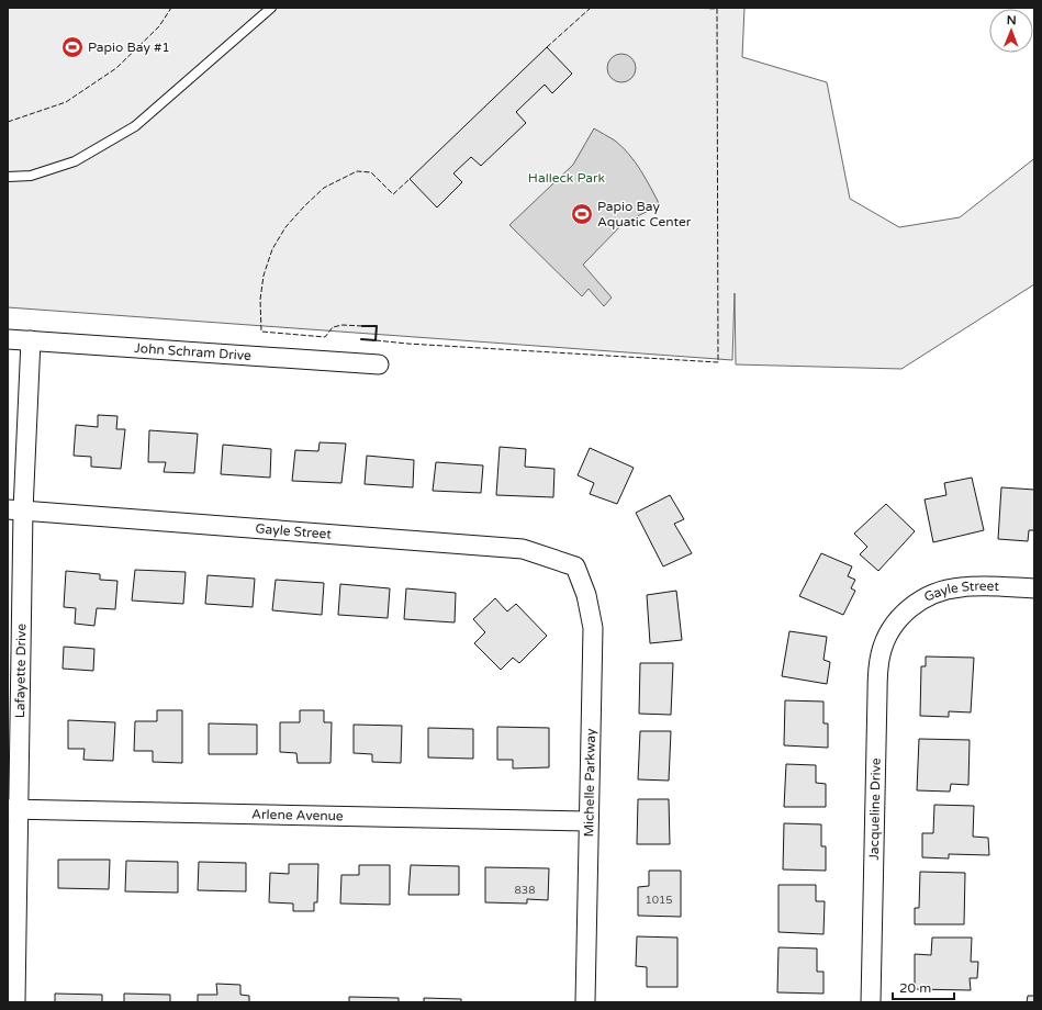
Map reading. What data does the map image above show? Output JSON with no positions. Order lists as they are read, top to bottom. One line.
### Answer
{"streets":{"street":["John Schram Drive","Gayle Street","Lafayette Drive","Michelle Parkway","Jacqueline Drive","Arlene Avenue"]},"crossings":[["John Schram Drive","Lafayette Drive"],["Gayle Street","Lafayette Drive"],["Gayle Street","Michelle Parkway"],["Gayle Street","Jacqueline Drive"],["Lafayette Drive","Arlene Avenue"],["Michelle Parkway","Arlene Avenue"]],"parks":["Halleck Park"],"places":{"sports":["Papio Bay #1","Papio Bay Aquatic Center"]},"house_numbers":["838","1015"],"scale_bar":"20 m","north":"top"}
